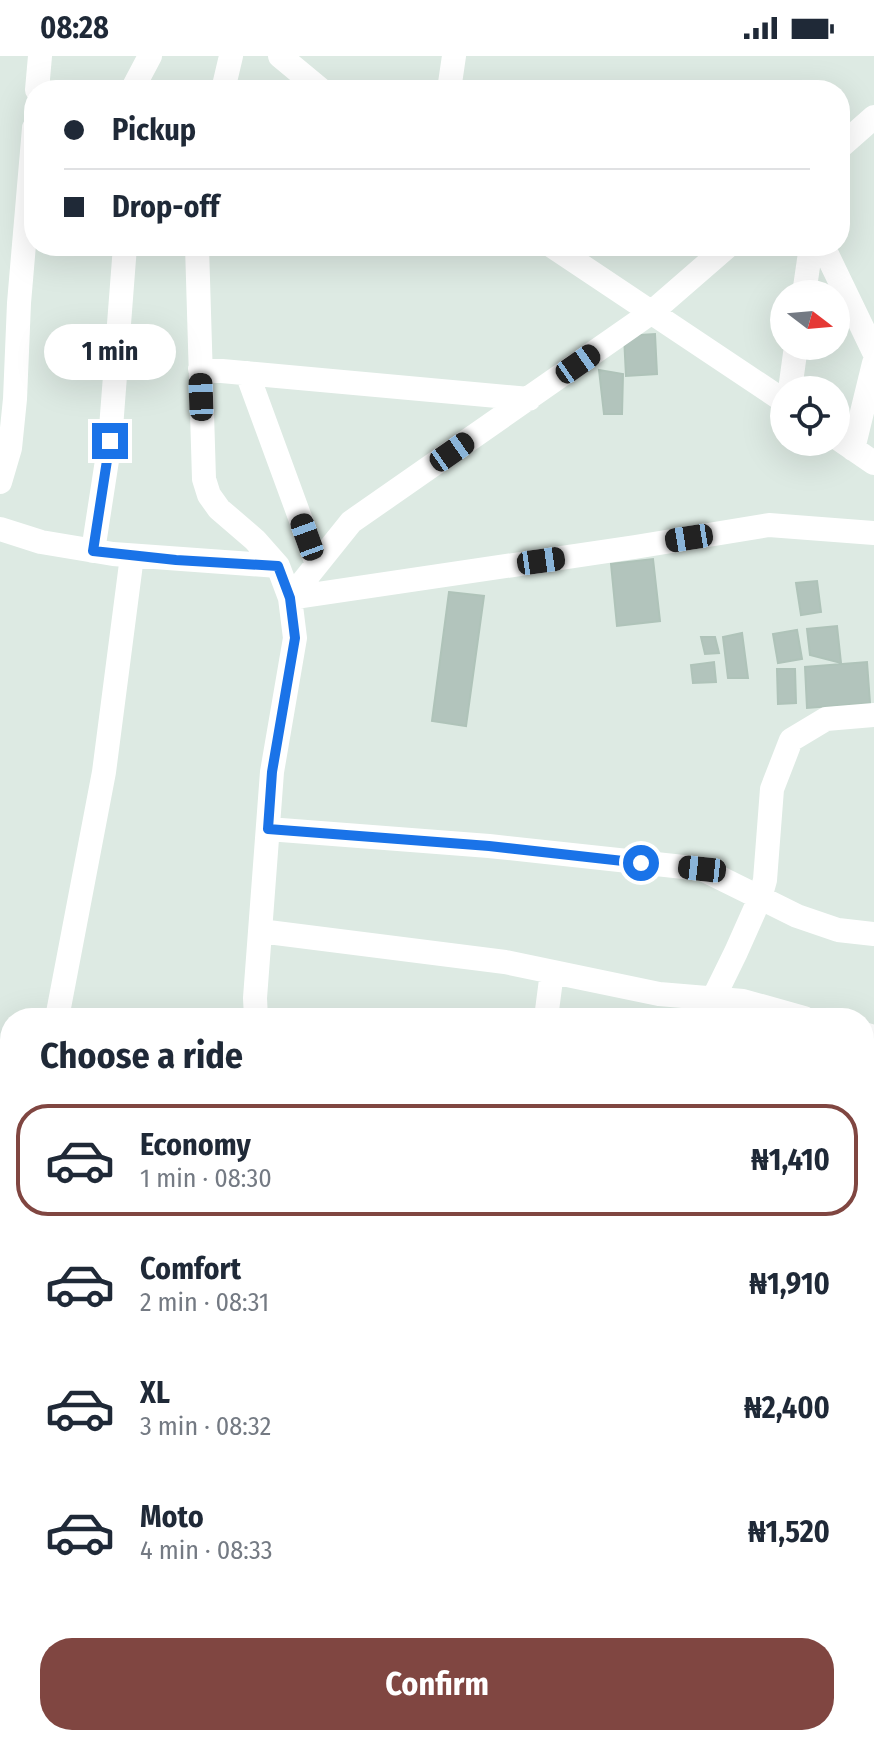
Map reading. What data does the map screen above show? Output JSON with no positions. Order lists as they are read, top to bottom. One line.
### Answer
{"north":"right","page":{"status":"08:28","banner":["Pickup","Drop-off"],"bubble":"1 min","heading":"Choose a ride","list":[{"name":"Economy","note":"1 min · 08:30","value":"₦1,410"},{"name":"Comfort","note":"2 min · 08:31","value":"₦1,910"},{"name":"XL","note":"3 min · 08:32","value":"₦2,400"},{"name":"Moto","note":"4 min · 08:33","value":"₦1,520"}],"buttons":"Confirm"}}
